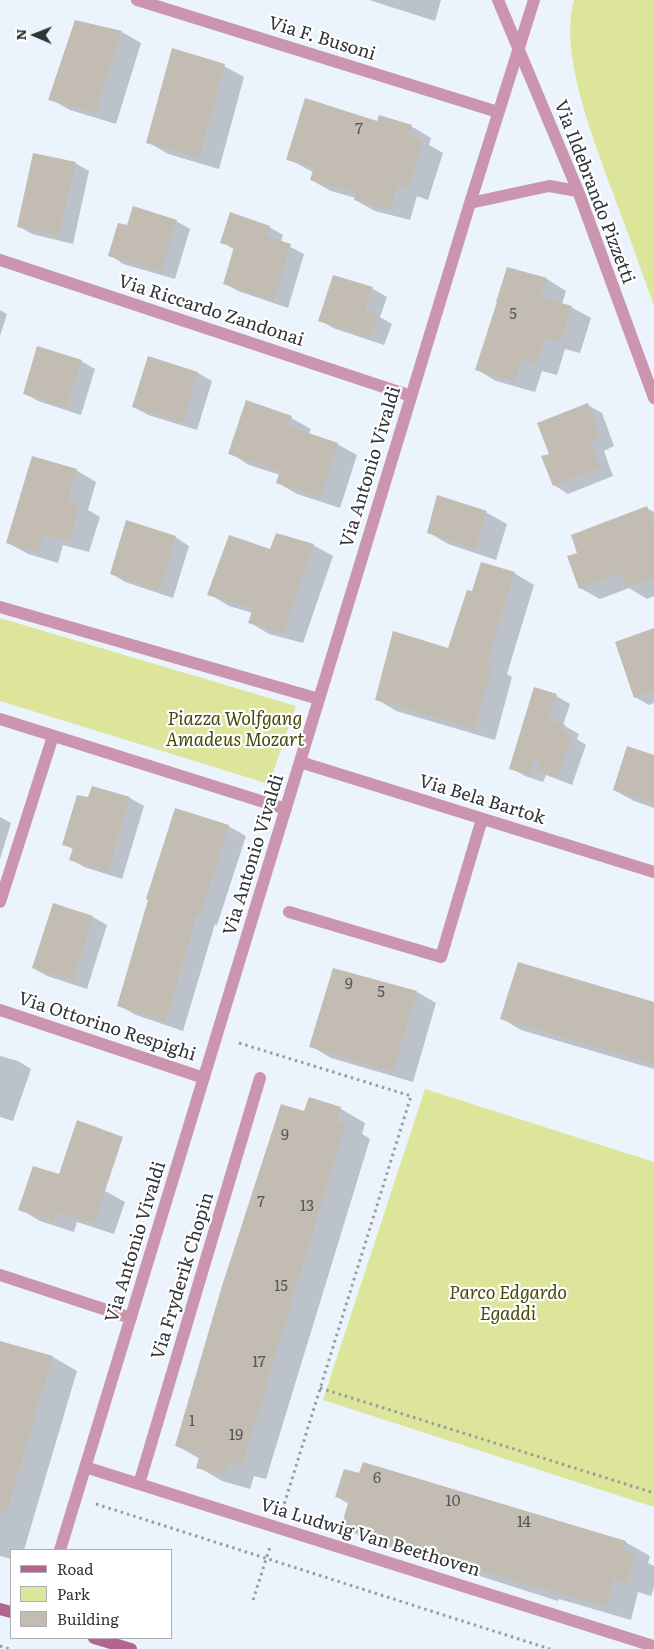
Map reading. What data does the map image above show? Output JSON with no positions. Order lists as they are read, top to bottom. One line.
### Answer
{"streets":{"street":["Via F. Busoni","Via Ildebrando Pizzetti","Via Riccardo Zandonai","Via Antonio Vivaldi","Via Bela Bartok","Via Ottorino Respighi","Via Fryderik Chopin","Via Ludwig Van Beethoven"]},"crossings":[["Via F. Busoni","Via Antonio Vivaldi"],["Via Ildebrando Pizzetti","Via Antonio Vivaldi"],["Via Riccardo Zandonai","Via Antonio Vivaldi"],["Via Antonio Vivaldi","Via Bela Bartok"],["Via Antonio Vivaldi","Via Ottorino Respighi"],["Via Antonio Vivaldi","Via Ludwig Van Beethoven"],["Via Fryderik Chopin","Via Ludwig Van Beethoven"]],"parks":["Piazza Wolfgang Amadeus Mozart","Parco Edgardo Egaddi"],"house_numbers":["7","5","9","5","9","7","13","15","17","1","19","6","10","14"],"legend":["Road","Park","Building"],"north":"left"}
